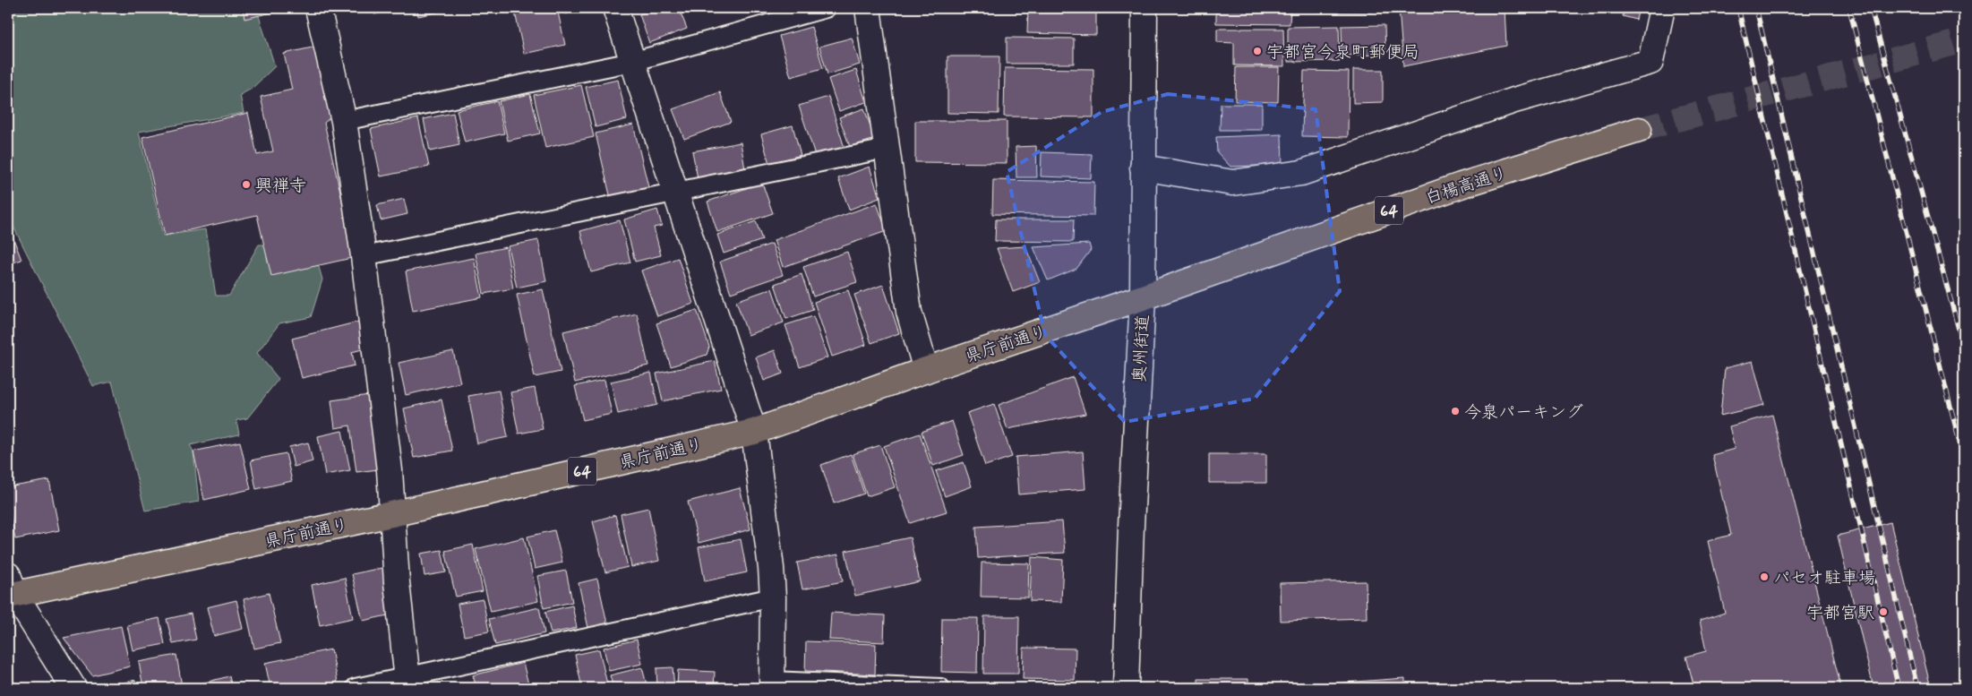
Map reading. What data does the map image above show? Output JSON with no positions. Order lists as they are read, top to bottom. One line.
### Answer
{"streets":{"main road":["白楊高通り","64","県庁前通り"],"street":["奥州街道"]},"crossings":[["白楊高通り","県庁前通り"],["白楊高通り","奥州街道"],["県庁前通り","奥州街道"]],"places":["宇都宮今泉町郵便局","興禅寺","今泉パーキング","パセオ駐車場","宇都宮駅"]}
